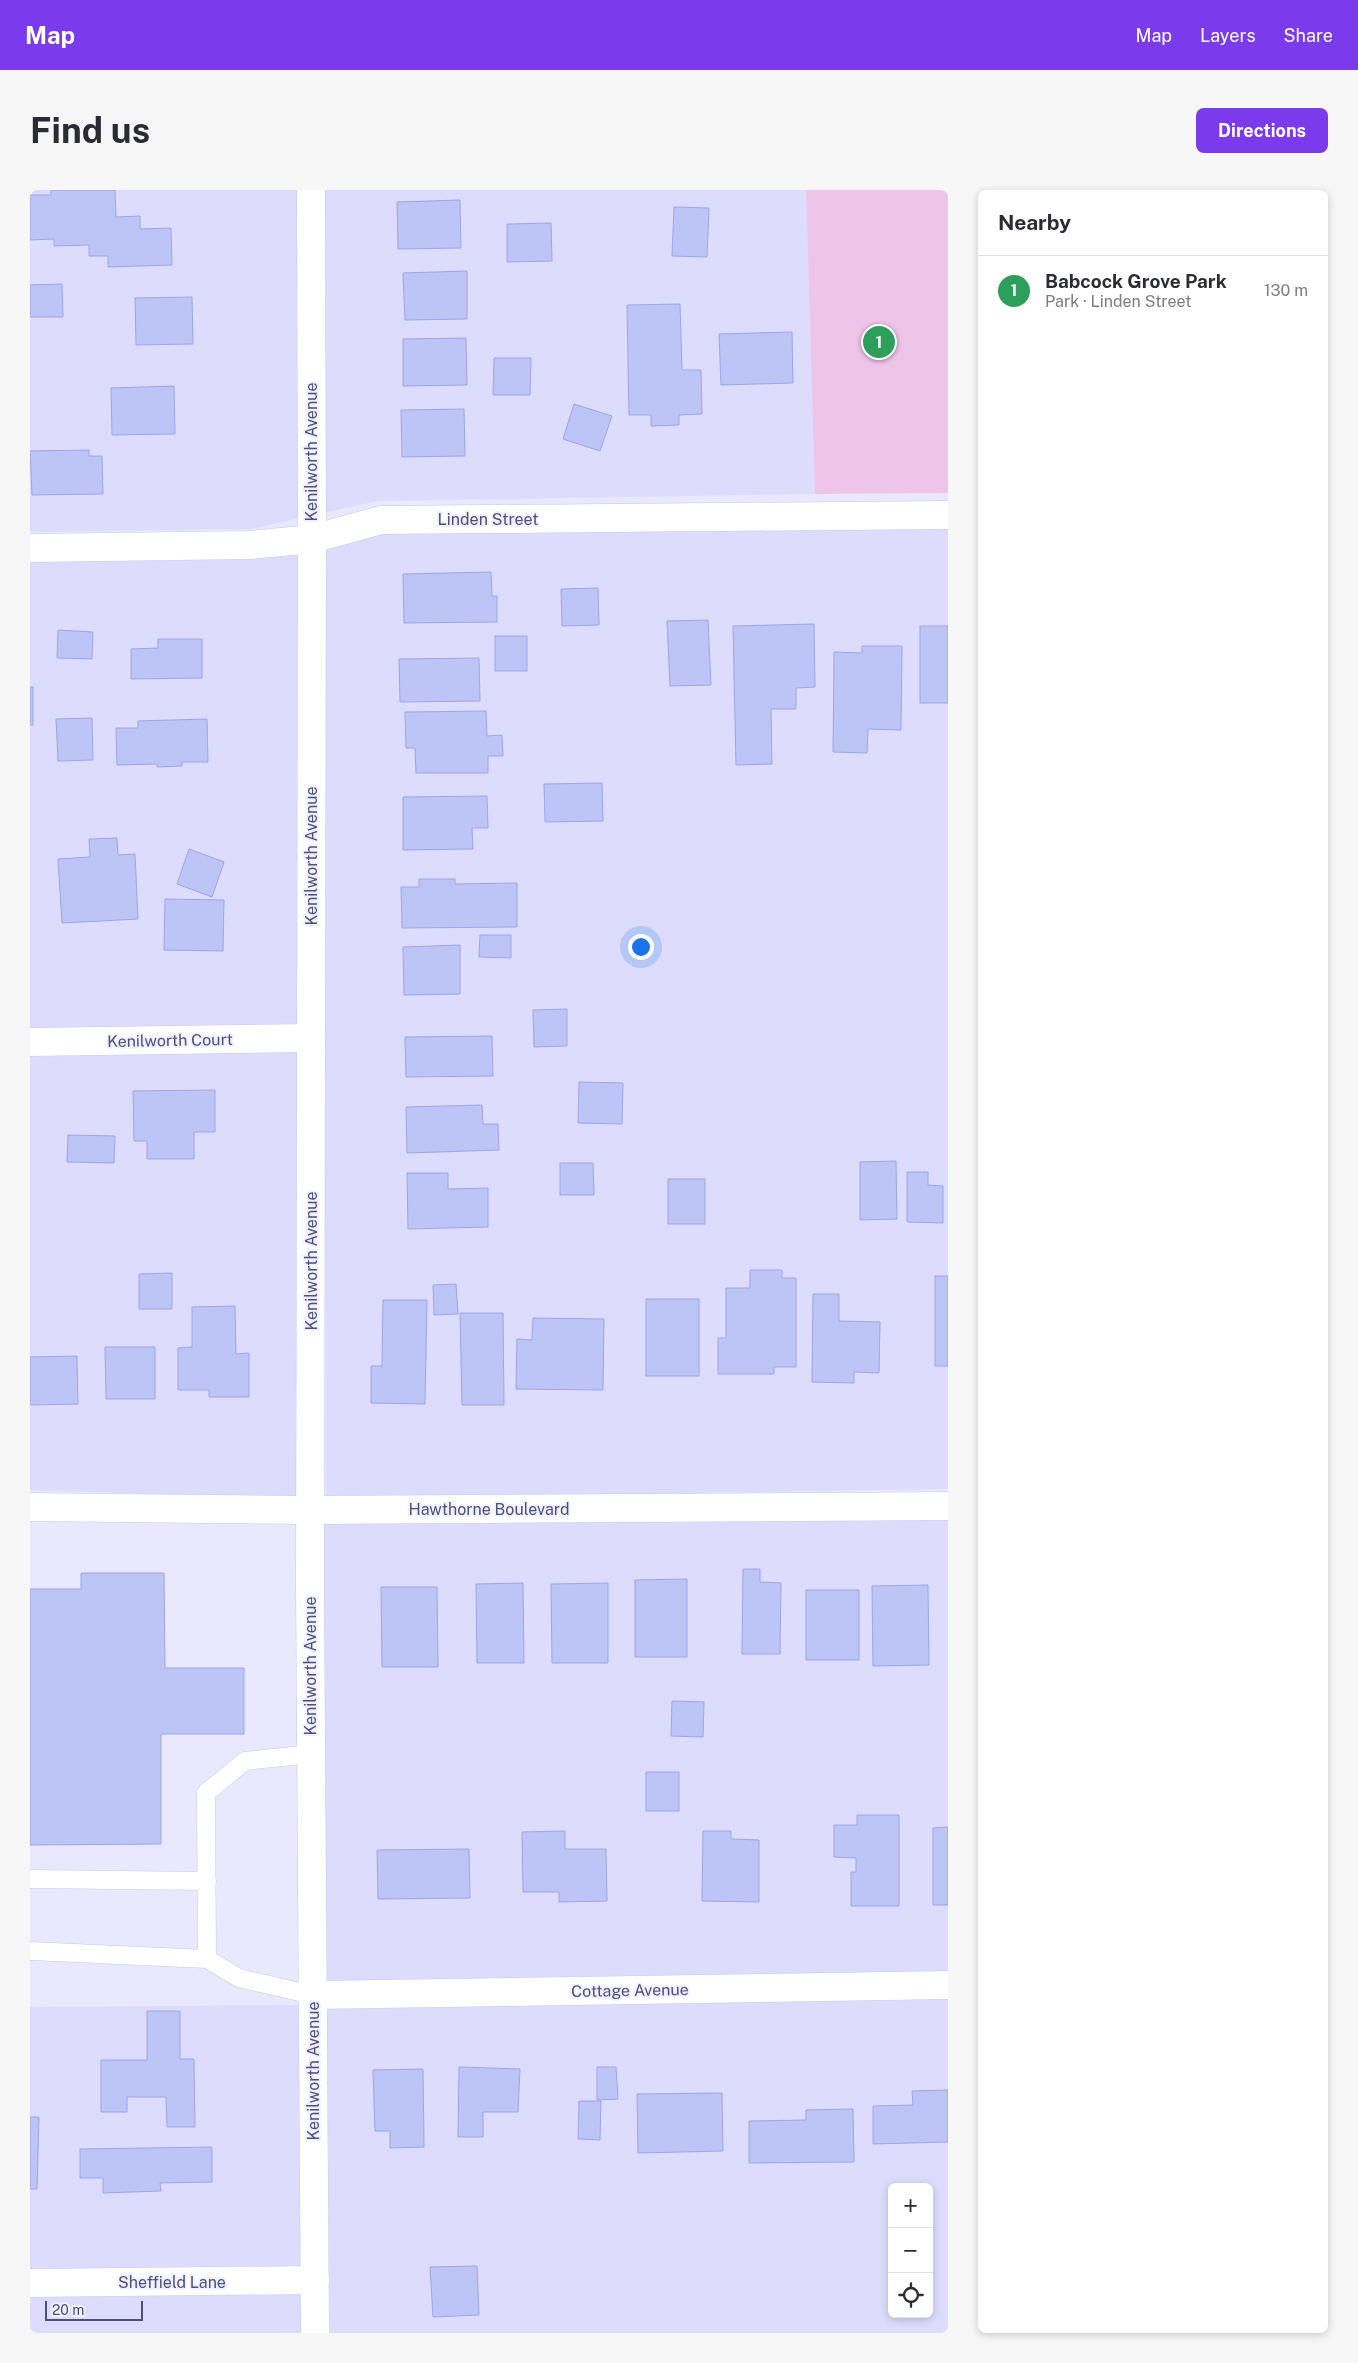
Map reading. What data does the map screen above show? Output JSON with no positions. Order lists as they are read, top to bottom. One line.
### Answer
{"streets":{"street":["Kenilworth Avenue","Linden Street","Kenilworth Court","Hawthorne Boulevard","Cottage Avenue","Sheffield Lane"]},"crossings":[["Kenilworth Avenue","Linden Street"],["Kenilworth Avenue","Kenilworth Court"],["Kenilworth Avenue","Hawthorne Boulevard"],["Kenilworth Avenue","Cottage Avenue"],["Kenilworth Avenue","Sheffield Lane"]],"scale_bar":"20 m","page":{"header":"Map","nav":["Map","Layers","Share"],"buttons":"Directions","title":"Find us","heading":"Nearby","list":[{"mark":"1","name":"Babcock Grove Park","note":"Park · Linden Street","value":"130 m"}],"pins":"1","map_buttons":["+","−"],"scale":"20 m"}}
